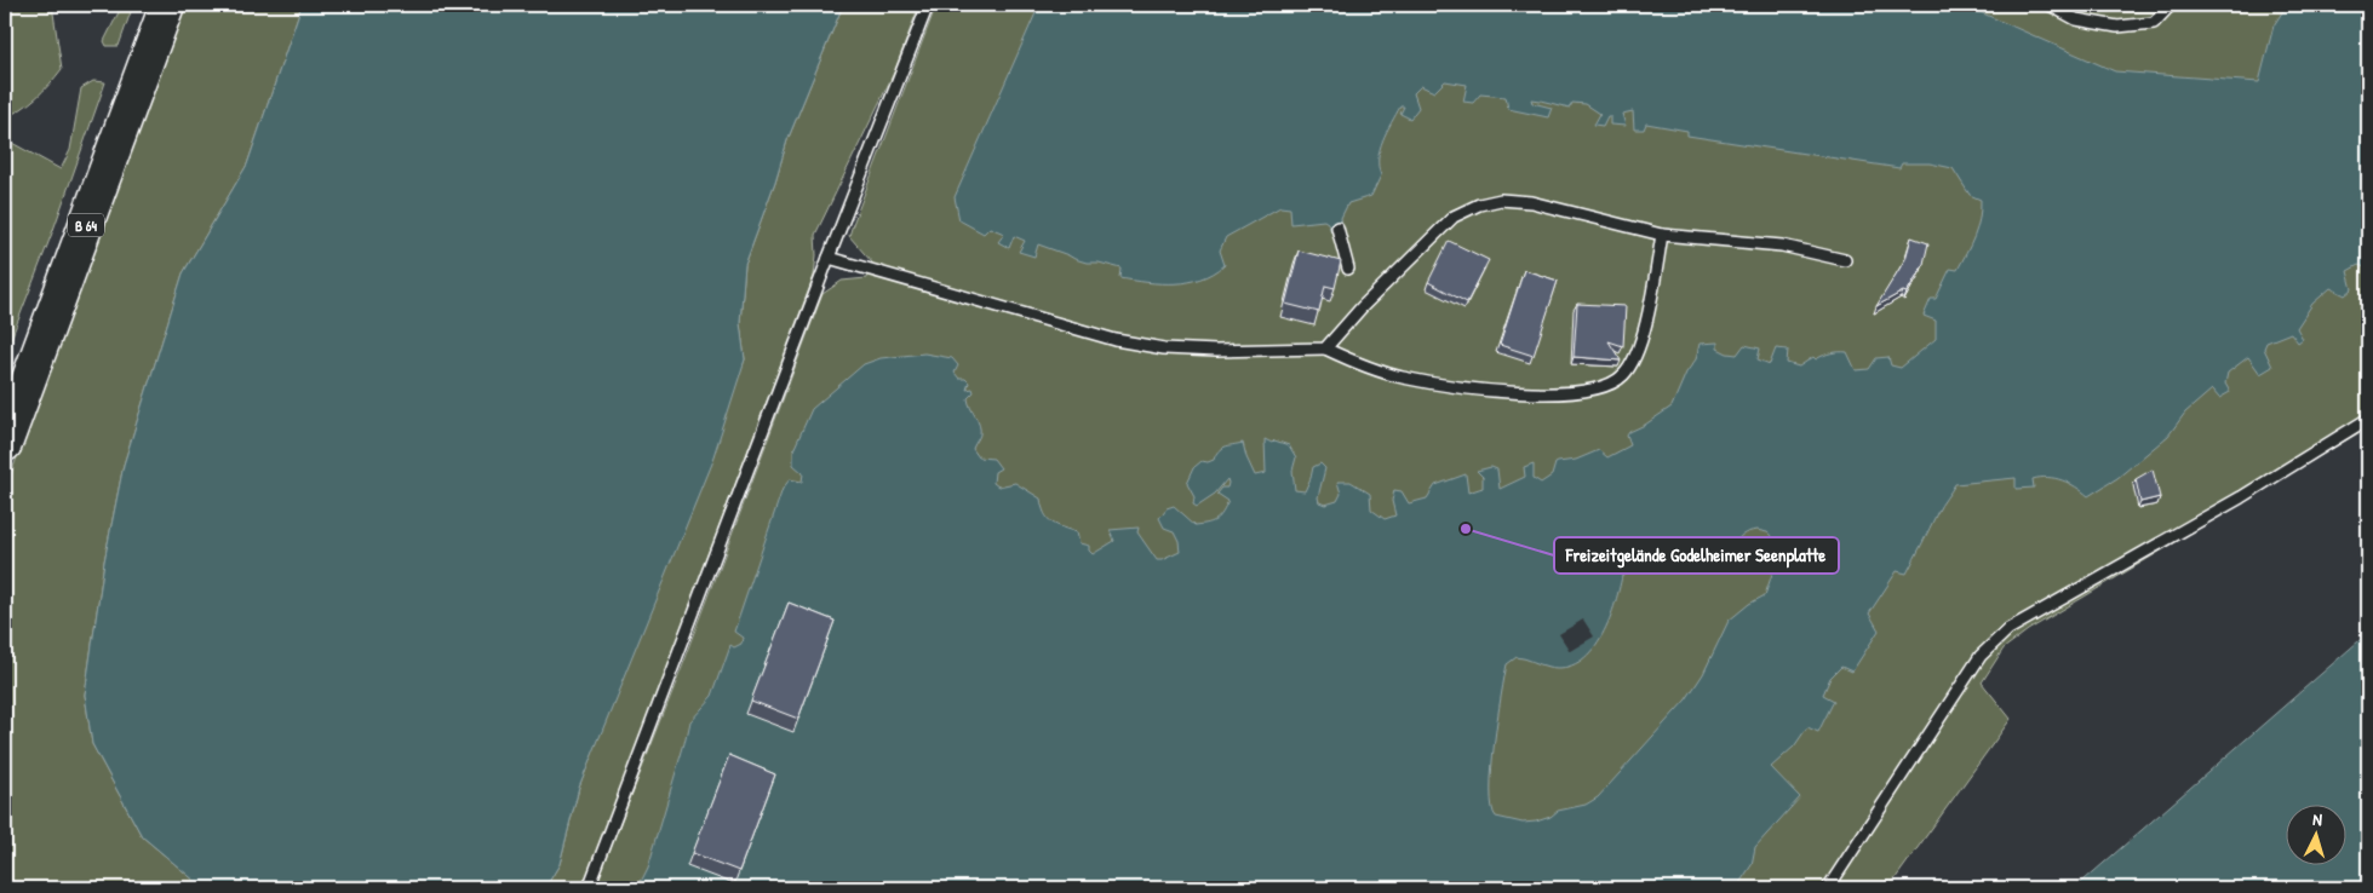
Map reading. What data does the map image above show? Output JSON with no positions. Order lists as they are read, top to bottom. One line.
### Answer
{"streets":{"main road":["B 64"]},"places":["Freizeitgelände Godelheimer Seenplatte"],"north":"top"}
